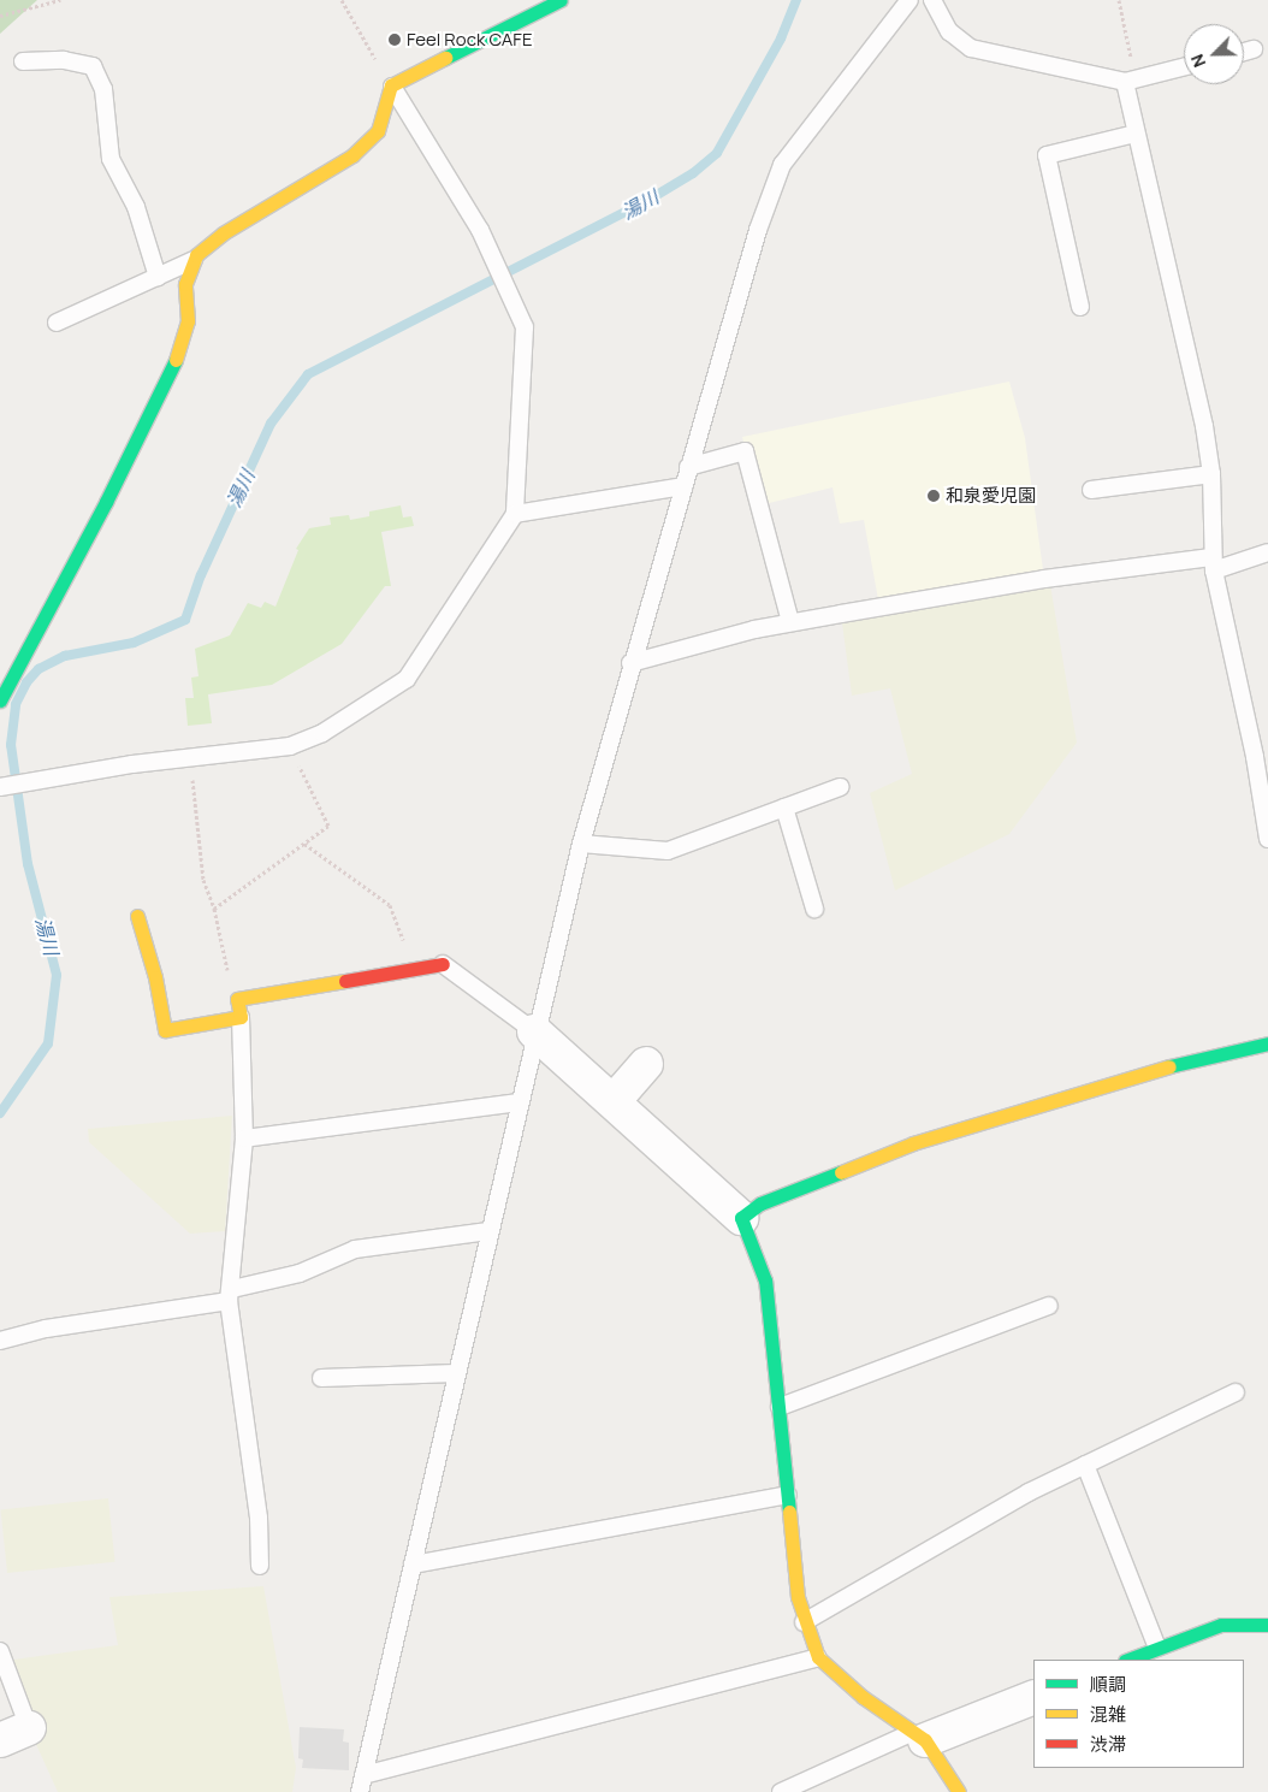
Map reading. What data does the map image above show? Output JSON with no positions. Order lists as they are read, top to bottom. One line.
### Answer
{"water":["湯川"],"places":["Feel Rock CAFE","和泉愛児園"],"legend":["順調","混雑","渋滞"],"north":"bottom left"}
